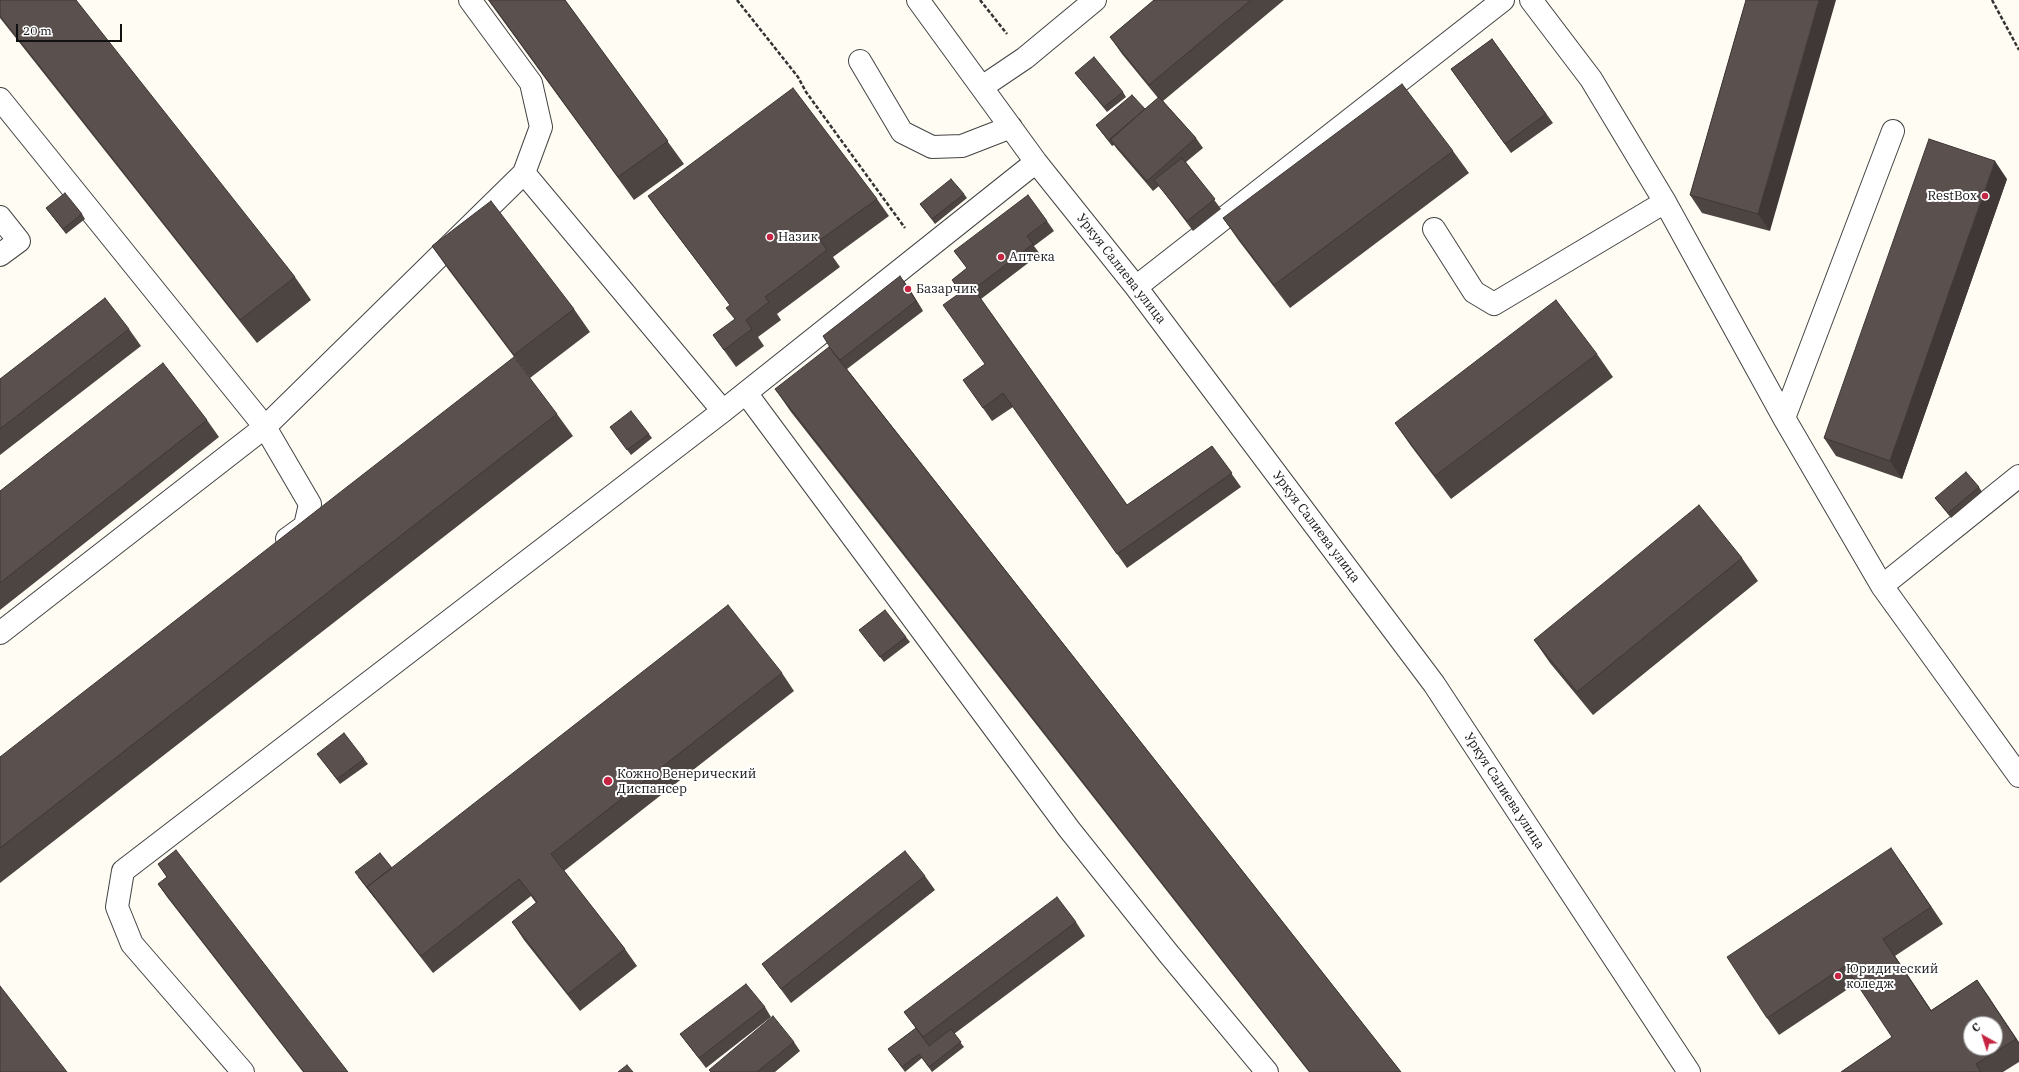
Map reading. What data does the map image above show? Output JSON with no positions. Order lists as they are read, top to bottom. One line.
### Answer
{"streets":{"street":["Уркуя Салиева улица"]},"places":["RestBox","Назик","Аптека","Базарчик","Кожно Венерический Диспансер","Юридический коледж"],"scale_bar":"20 m","north":"top left"}
